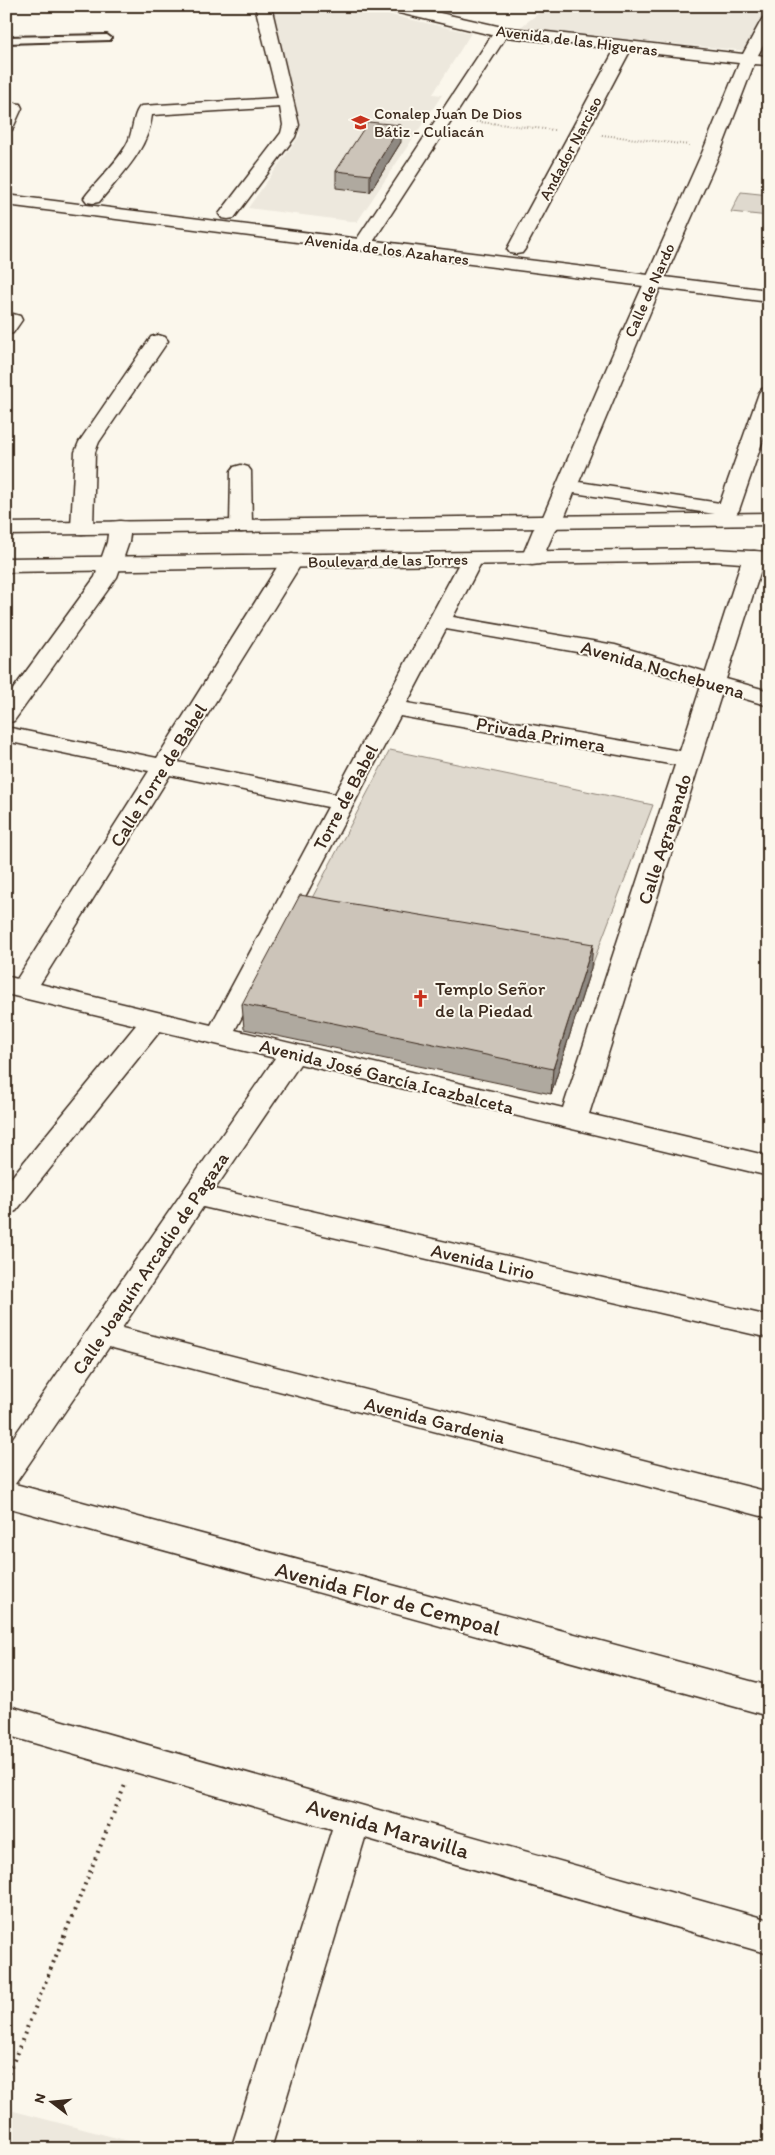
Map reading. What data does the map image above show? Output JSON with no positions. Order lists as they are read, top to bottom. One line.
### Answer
{"streets":{"street":["Avenida de las Higueras","Andador Narciso","Avenida de los Azahares","Calle de Nardo","Boulevard de las Torres","Avenida Nochebuena","Privada Primera","Calle Torre de Babel","Torre de Babel","Calle Agrapando","Avenida José García Icazbalceta","Avenida Lirio","Calle Joaquín Arcadio de Pagaza","Avenida Gardenia","Avenida Flor de Cempoal","Avenida Maravilla"]},"crossings":[["Avenida de las Higueras","Andador Narciso"],["Avenida de las Higueras","Calle de Nardo"],["Andador Narciso","Avenida de los Azahares"],["Avenida de los Azahares","Calle de Nardo"],["Calle de Nardo","Boulevard de las Torres"],["Boulevard de las Torres","Calle Torre de Babel"],["Boulevard de las Torres","Torre de Babel"],["Boulevard de las Torres","Calle Agrapando"],["Avenida Nochebuena","Torre de Babel"],["Avenida Nochebuena","Calle Agrapando"],["Privada Primera","Torre de Babel"],["Privada Primera","Calle Agrapando"],["Calle Torre de Babel","Avenida José García Icazbalceta"],["Torre de Babel","Avenida José García Icazbalceta"],["Calle Agrapando","Avenida José García Icazbalceta"],["Avenida José García Icazbalceta","Calle Joaquín Arcadio de Pagaza"],["Avenida Lirio","Calle Joaquín Arcadio de Pagaza"],["Calle Joaquín Arcadio de Pagaza","Avenida Gardenia"]],"places":{"school or university":["Conalep Juan De Dios Bátiz - Culiacán"],"church":["Templo Señor de la Piedad"]},"north":"left"}
